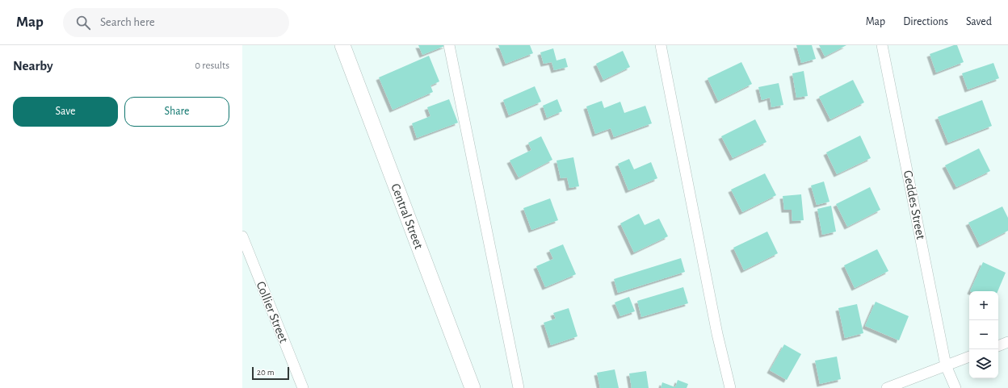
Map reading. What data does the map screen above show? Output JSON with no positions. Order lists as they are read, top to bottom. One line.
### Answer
{"streets":{"main road":["Central Street"],"street":["Geddes Street","Collier Street"]},"scale_bar":"20 m","page":{"header":"Map","search":"Search here","nav":["Map","Directions","Saved"],"heading":["Nearby","0 results"],"buttons":["Save","Share"],"map_buttons":["+","−"],"scale":"20 m"}}
